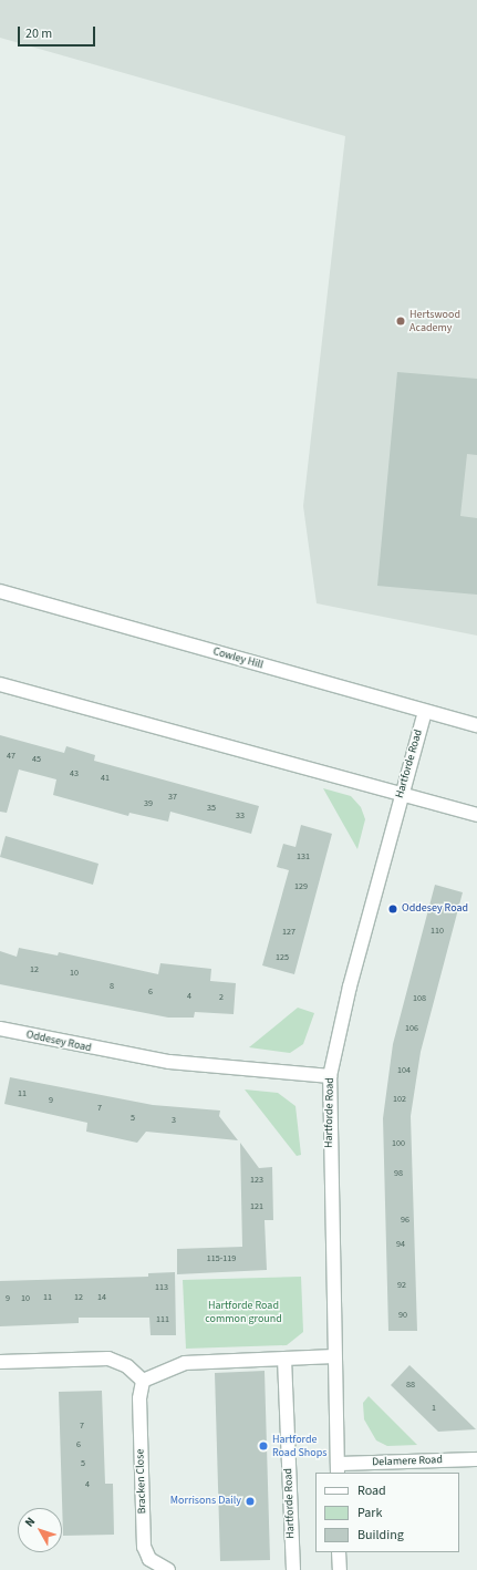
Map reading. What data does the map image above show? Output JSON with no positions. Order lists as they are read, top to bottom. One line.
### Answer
{"streets":{"street":["Cowley Hill","Hartforde Road","Oddesey Road","Delamere Road","Bracken Close"]},"crossings":[["Cowley Hill","Hartforde Road"],["Hartforde Road","Oddesey Road"],["Hartforde Road","Delamere Road"]],"parks":["Hartforde Road common ground"],"places":["Hertswood Academy","Oddesey Road","Hartforde Road Shops","Morrisons Daily"],"house_numbers":["47","45","43","41","37","39","35","33","131","129","110","127","125","12","10","8","6","4","2","108","106","104","11","102","9","7","5","3","100","98","123","121","96","94","115-119","92","113","11","12","14","9","10","90","111","88","1","7","6","5","4"],"legend":["Road","Park","Building"],"scale_bar":"20 m","north":"top left"}
